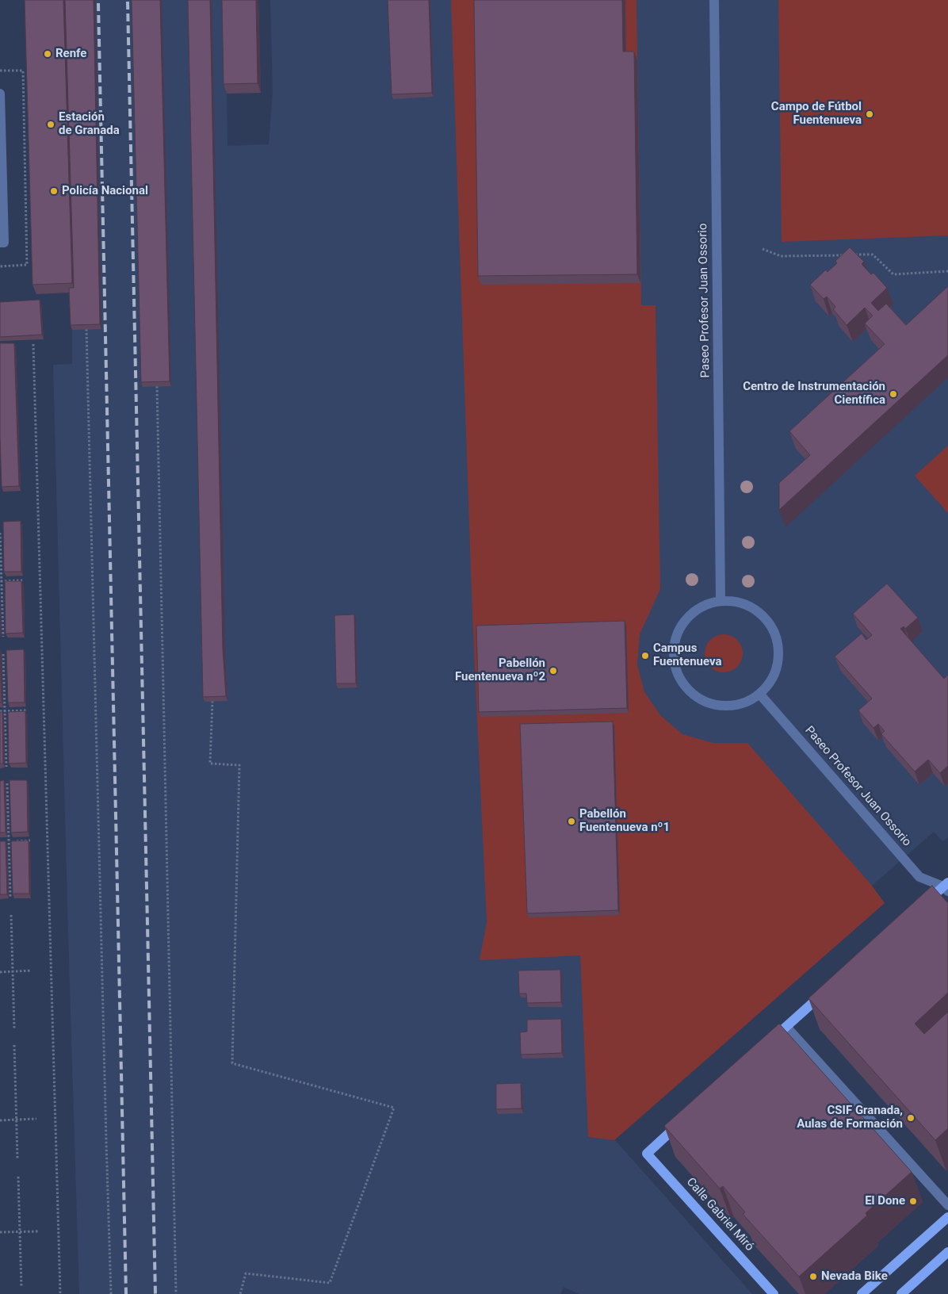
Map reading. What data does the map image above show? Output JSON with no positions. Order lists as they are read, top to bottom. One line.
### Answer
{"streets":{"main road":["Calle Gabriel Miró"],"street":["Paseo Profesor Juan Ossorio"]},"places":["Renfe","Campo de Fútbol Fuentenueva","Estación de Granada","Policía Nacional","Centro de Instrumentación Científica","Campus Fuentenueva","Pabellón Fuentenueva nº2","Pabellón Fuentenueva nº1","CSIF Granada, Aulas de Formación","El Done","Nevada Bike"]}
